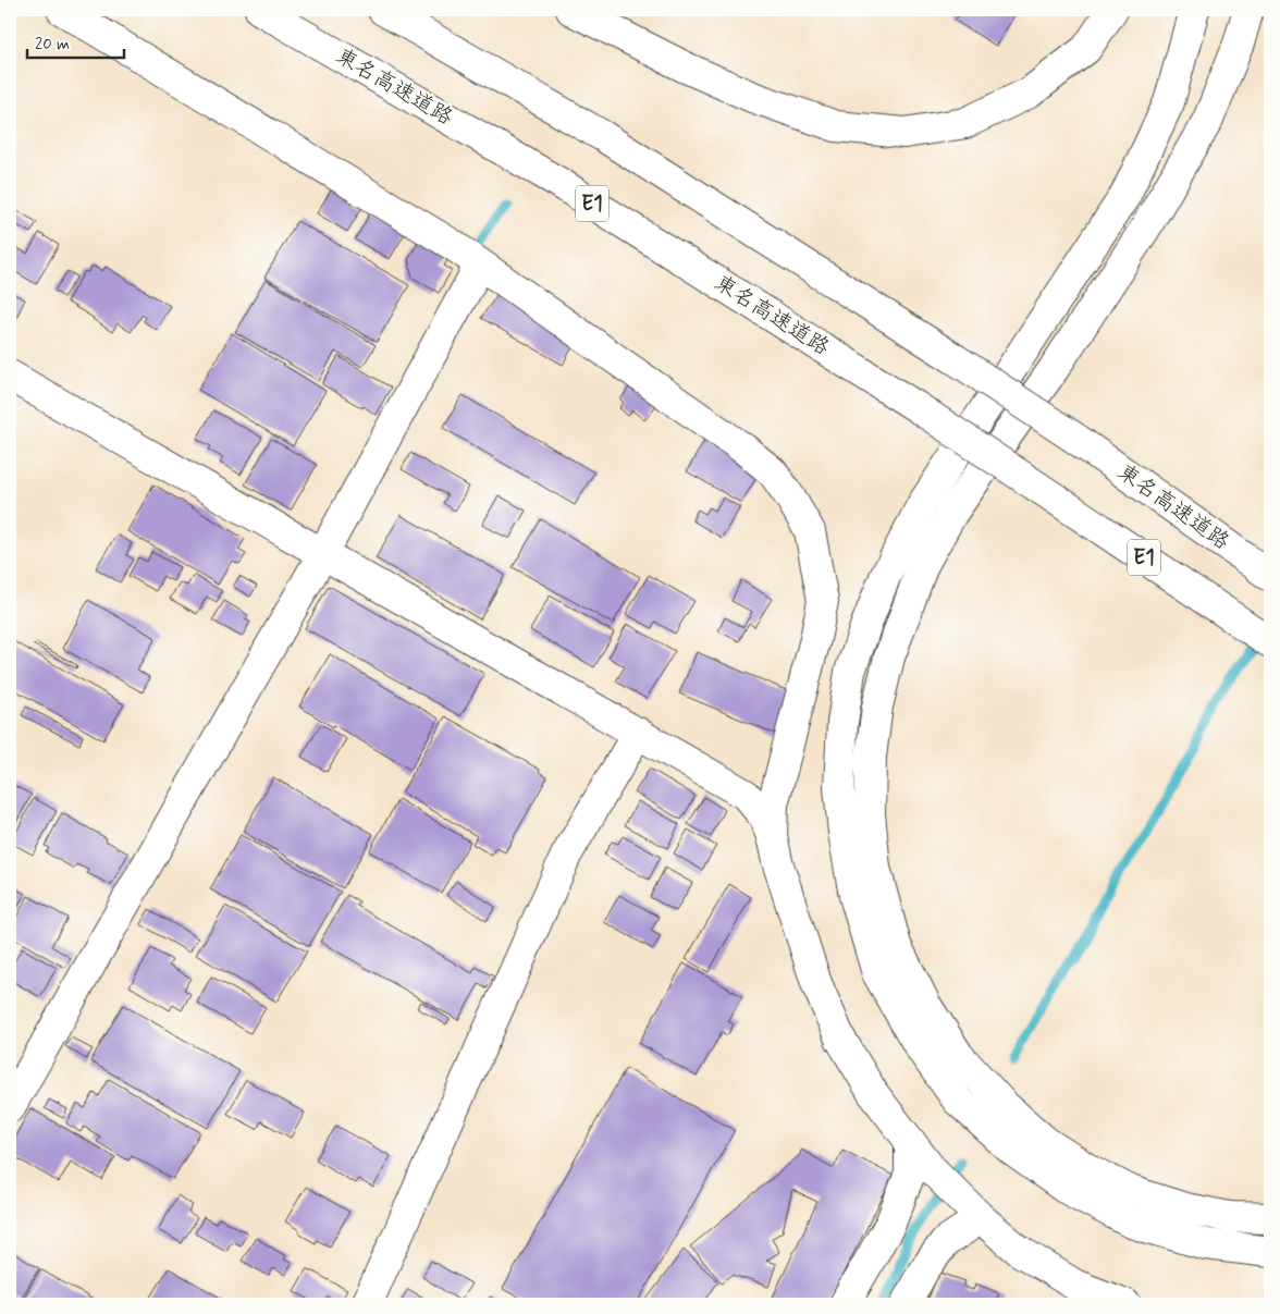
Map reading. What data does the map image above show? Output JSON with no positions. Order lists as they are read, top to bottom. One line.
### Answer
{"streets":{"main road":["東名高速道路","E1"]},"scale_bar":"20 m"}
